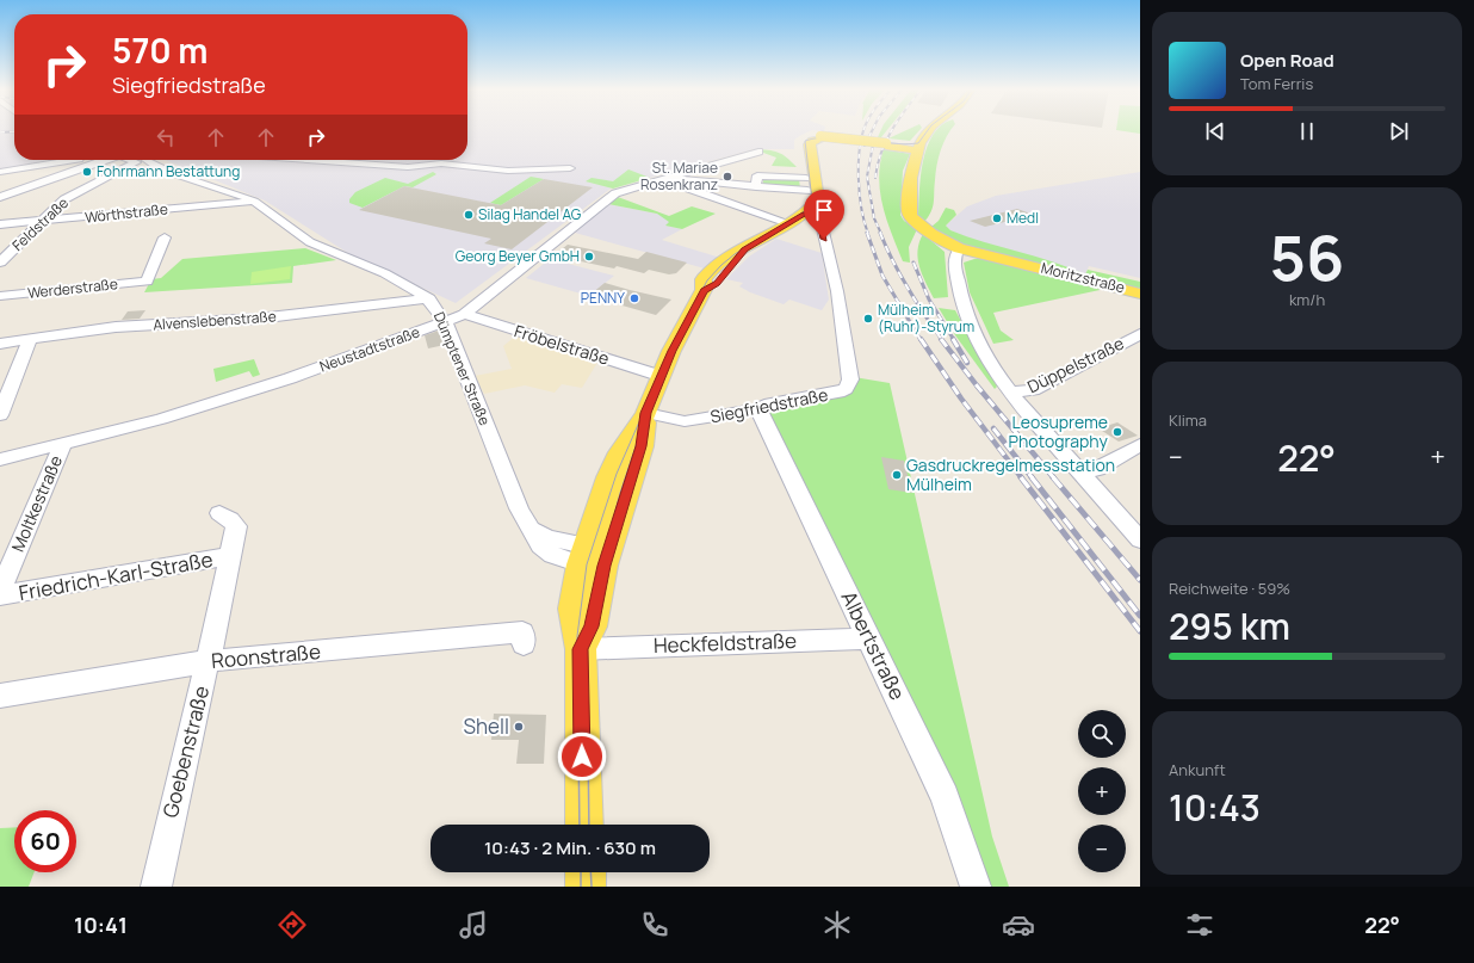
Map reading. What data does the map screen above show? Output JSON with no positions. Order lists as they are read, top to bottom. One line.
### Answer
{"streets":{"main road":["Moritzstraße"],"street":["Wörthstraße","Feldstraße","Werderstraße","Alvenslebenstraße","Fröbelstraße","Neustadtstraße","Düppelstraße","Dümptener Straße","Siegfriedstraße","Moltkestraße","Friedrich-Karl-Straße","Heckfeldstraße","Albertstraße","Roonstraße","Goebenstraße"]},"crossings":[["Wörthstraße","Feldstraße"],["Wörthstraße","Dümptener Straße"],["Alvenslebenstraße","Dümptener Straße"],["Fröbelstraße","Neustadtstraße"],["Neustadtstraße","Dümptener Straße"],["Neustadtstraße","Moltkestraße"],["Siegfriedstraße","Albertstraße"],["Friedrich-Karl-Straße","Goebenstraße"],["Heckfeldstraße","Albertstraße"],["Roonstraße","Goebenstraße"]],"places":["Fohrmann Bestattung","St. Mariae Rosenkranz","Silag Handel AG","Medl","Georg Beyer GmbH","PENNY","Mülheim (Ruhr)-Styrum","Leosupreme Photography","Gasdruckregelmessstation Mülheim","Shell"],"page":{"turn":["570 m","Siegfriedstraße"],"song":["Open Road","Tom Ferris"],"tile":[["56","km/h"],"Klima",["Reichweite · 59%","295 km"],["Ankunft","10:43"]],"heat":["−","22°","+"],"map_buttons":["+","−"],"limit":"60","trip":"10:43 · 2 Min. · 630 m","tabs":["10:41","22°"]}}
